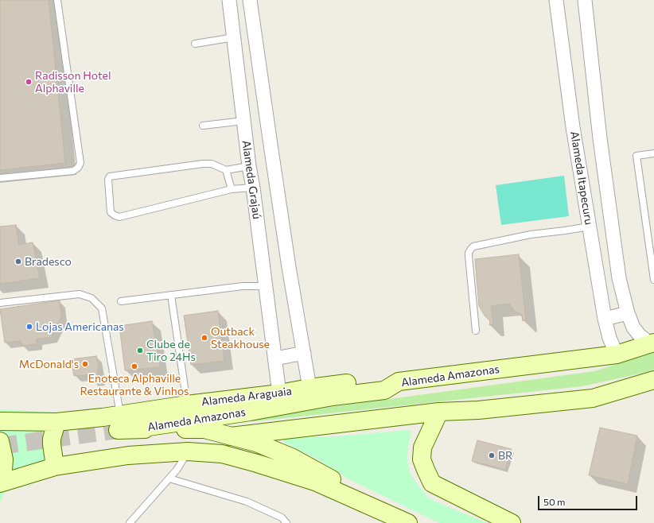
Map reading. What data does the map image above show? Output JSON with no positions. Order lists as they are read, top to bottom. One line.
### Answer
{"streets":{"main road":["Alameda Amazonas","Alameda Araguaia"],"street":["Alameda Itapecuru","Alameda Grajaú"]},"crossings":[["Alameda Itapecuru","Alameda Amazonas"],["Alameda Grajaú","Alameda Araguaia"],["Alameda Amazonas","Alameda Araguaia"]],"places":["Radisson Hotel Alphaville","Bradesco","Lojas Americanas","Outback Steakhouse","Clube de Tiro 24Hs","McDonald's","Enoteca Alphaville Restaurante & Vinhos","BR"],"scale_bar":"50 m"}
